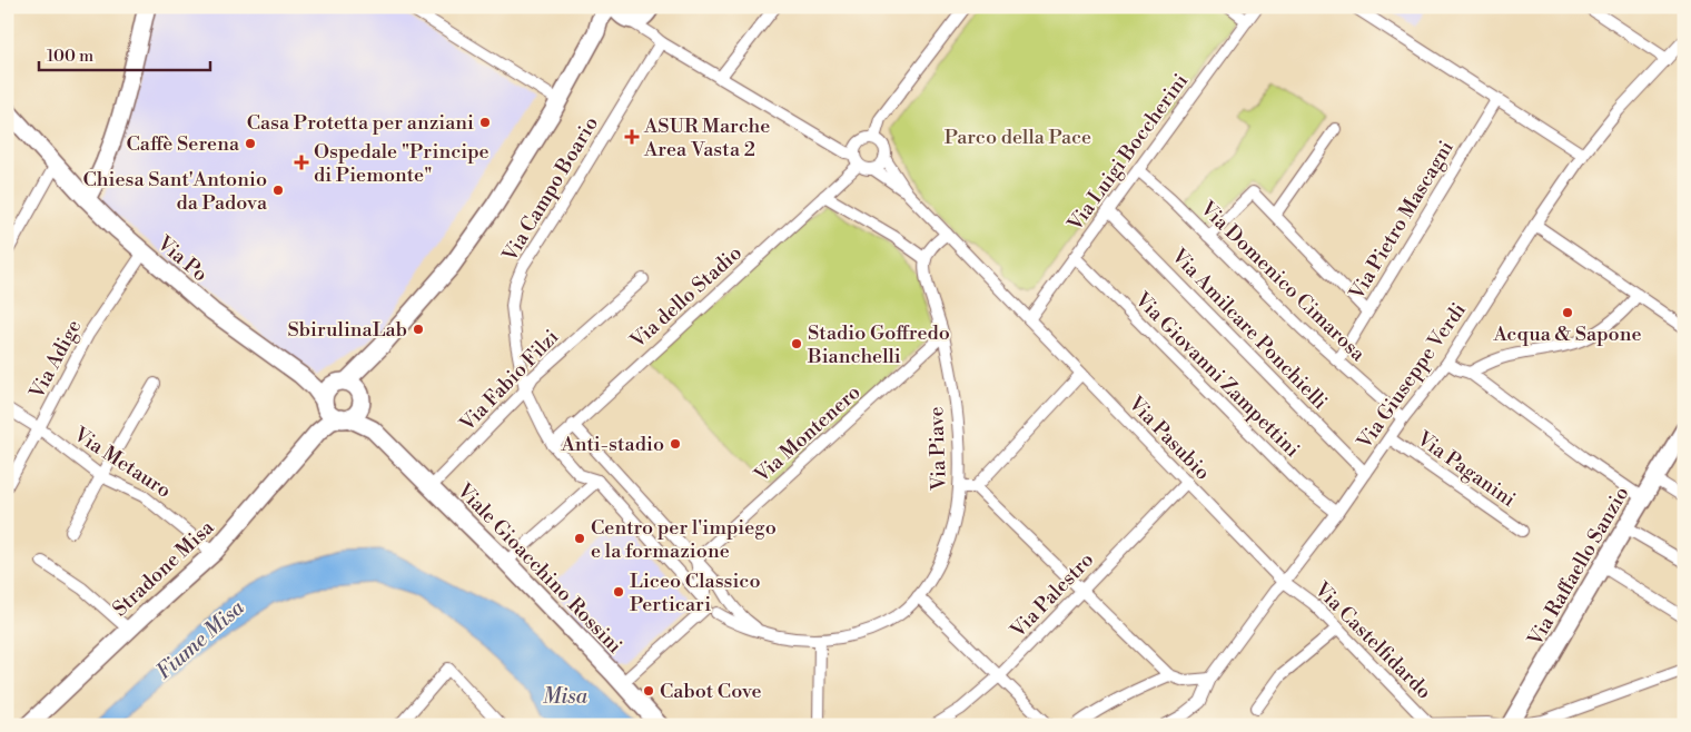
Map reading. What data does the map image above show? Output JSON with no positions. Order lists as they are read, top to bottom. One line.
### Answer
{"streets":{"street":["Via Luigi Boccherini","Via Campo Boario","Via Pietro Mascagni","Via Po","Via Domenico Cimarosa","Via dello Stadio","Via Amilcare Ponchielli","Via Adige","Via Giovanni Zampettini","Via Giuseppe Verdi","Via Fabio Filzi","Via Montenero","Via Pasubio","Via Piave","Via Metauro","Via Paganini","Via Raffaello Sanzio","Stradone Misa","Viale Gioacchino Rossini","Via Palestro","Via Castelfidardo"]},"crossings":[["Via Luigi Boccherini","Via Domenico Cimarosa"],["Via Luigi Boccherini","Via Amilcare Ponchielli"],["Via Luigi Boccherini","Via Giovanni Zampettini"],["Via Luigi Boccherini","Via Pasubio"],["Via Campo Boario","Via dello Stadio"],["Via Campo Boario","Via Fabio Filzi"],["Via Pietro Mascagni","Via Domenico Cimarosa"],["Via Po","Via Adige"],["Via Po","Stradone Misa"],["Via Po","Viale Gioacchino Rossini"],["Via Domenico Cimarosa","Via Giuseppe Verdi"],["Via Amilcare Ponchielli","Via Giuseppe Verdi"],["Via Adige","Via Metauro"],["Via Giovanni Zampettini","Via Giuseppe Verdi"],["Via Giuseppe Verdi","Via Pasubio"],["Via Giuseppe Verdi","Via Paganini"],["Via Giuseppe Verdi","Via Castelfidardo"],["Via Fabio Filzi","Viale Gioacchino Rossini"],["Via Montenero","Via Piave"],["Via Pasubio","Via Palestro"],["Via Pasubio","Via Castelfidardo"],["Via Metauro","Stradone Misa"],["Stradone Misa","Viale Gioacchino Rossini"]],"water":["Fiume Misa","Misa"],"parks":["Parco della Pace"],"places":{"other":["Casa Protetta per anziani","Caffè Serena","Chiesa Sant'Antonio da Padova","Acqua & Sapone","SbirulinaLab","Stadio Goffredo Bianchelli","Anti-stadio","Centro per l'impiego e la formazione","Liceo Classico Perticari","Cabot Cove"],"health":["ASUR Marche Area Vasta 2","Ospedale \"Principe di Piemonte\""]},"scale_bar":"100 m"}
